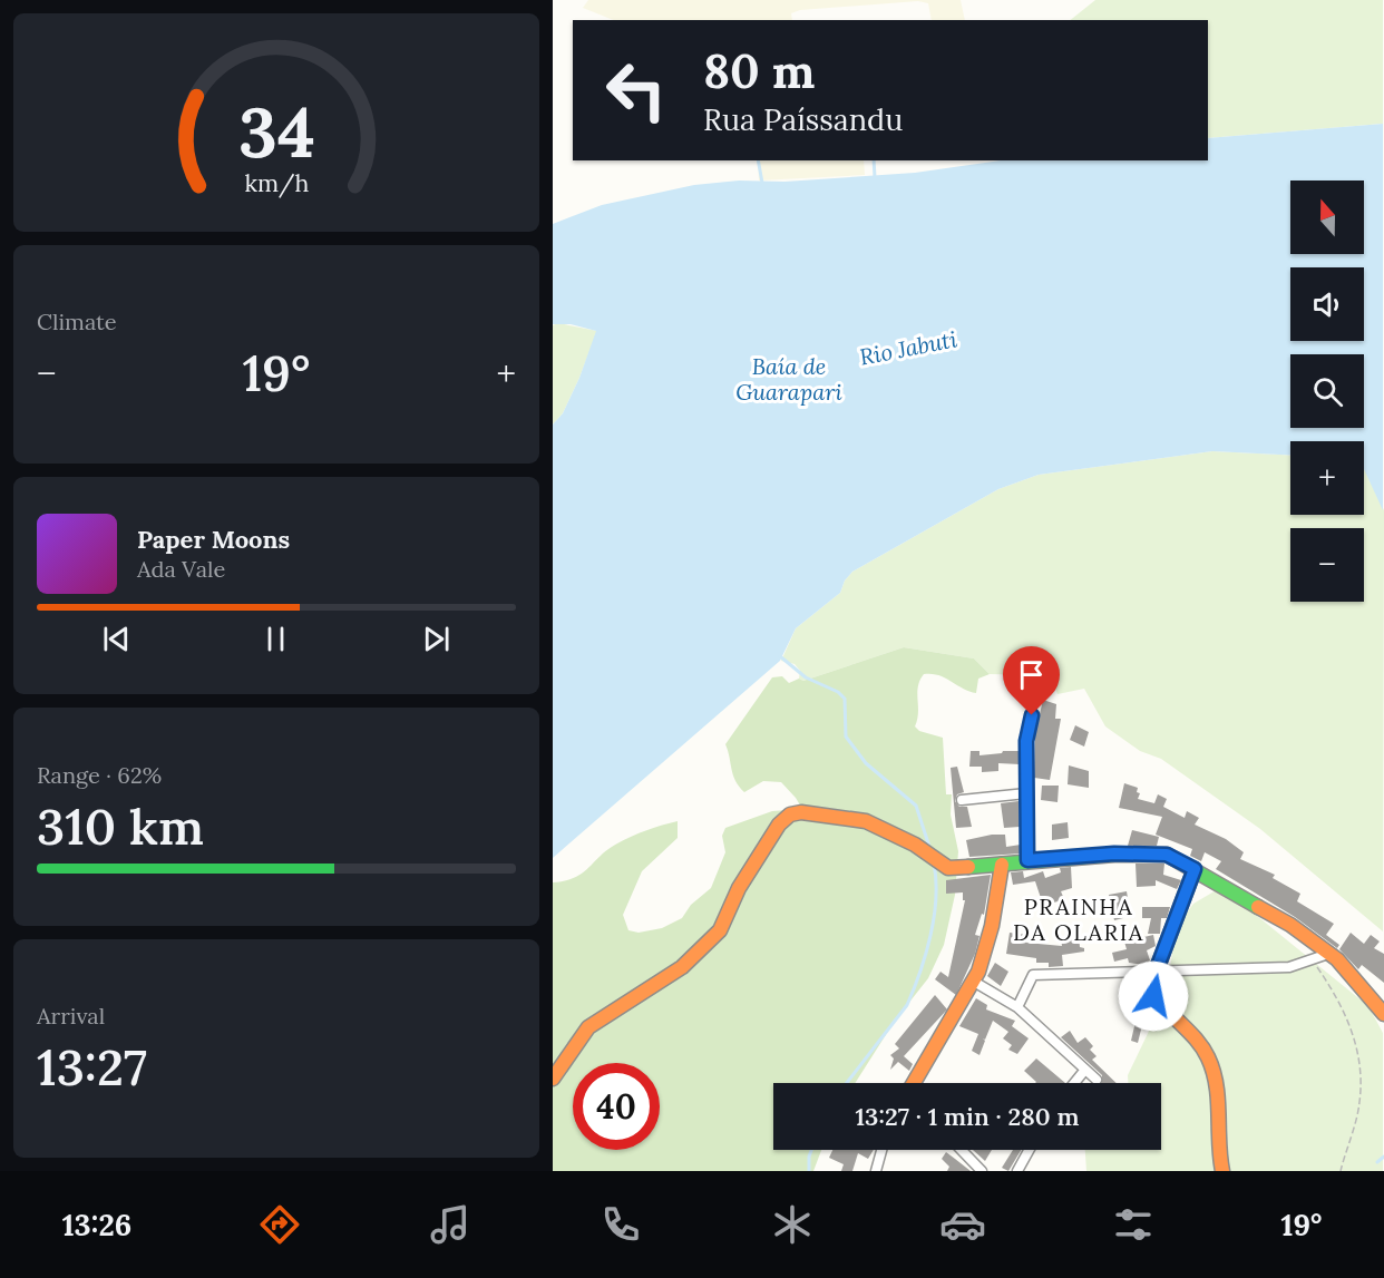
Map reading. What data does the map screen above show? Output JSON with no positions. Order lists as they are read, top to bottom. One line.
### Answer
{"districts":["PRAINHA DA OLARIA"],"water":["Rio Jabuti","Baía de Guarapari"],"north":"top","page":{"turn":["80 m","Rua Paíssandu"],"map_buttons":["+","−"],"tile":["Climate",["Range · 62%","310 km"],["Arrival","13:27"]],"heat":["−","19°","+"],"song":["Paper Moons","Ada Vale"],"limit":"40","trip":"13:27 · 1 min · 280 m","tabs":["13:26","19°"],"gauge":["34","km/h"]}}
